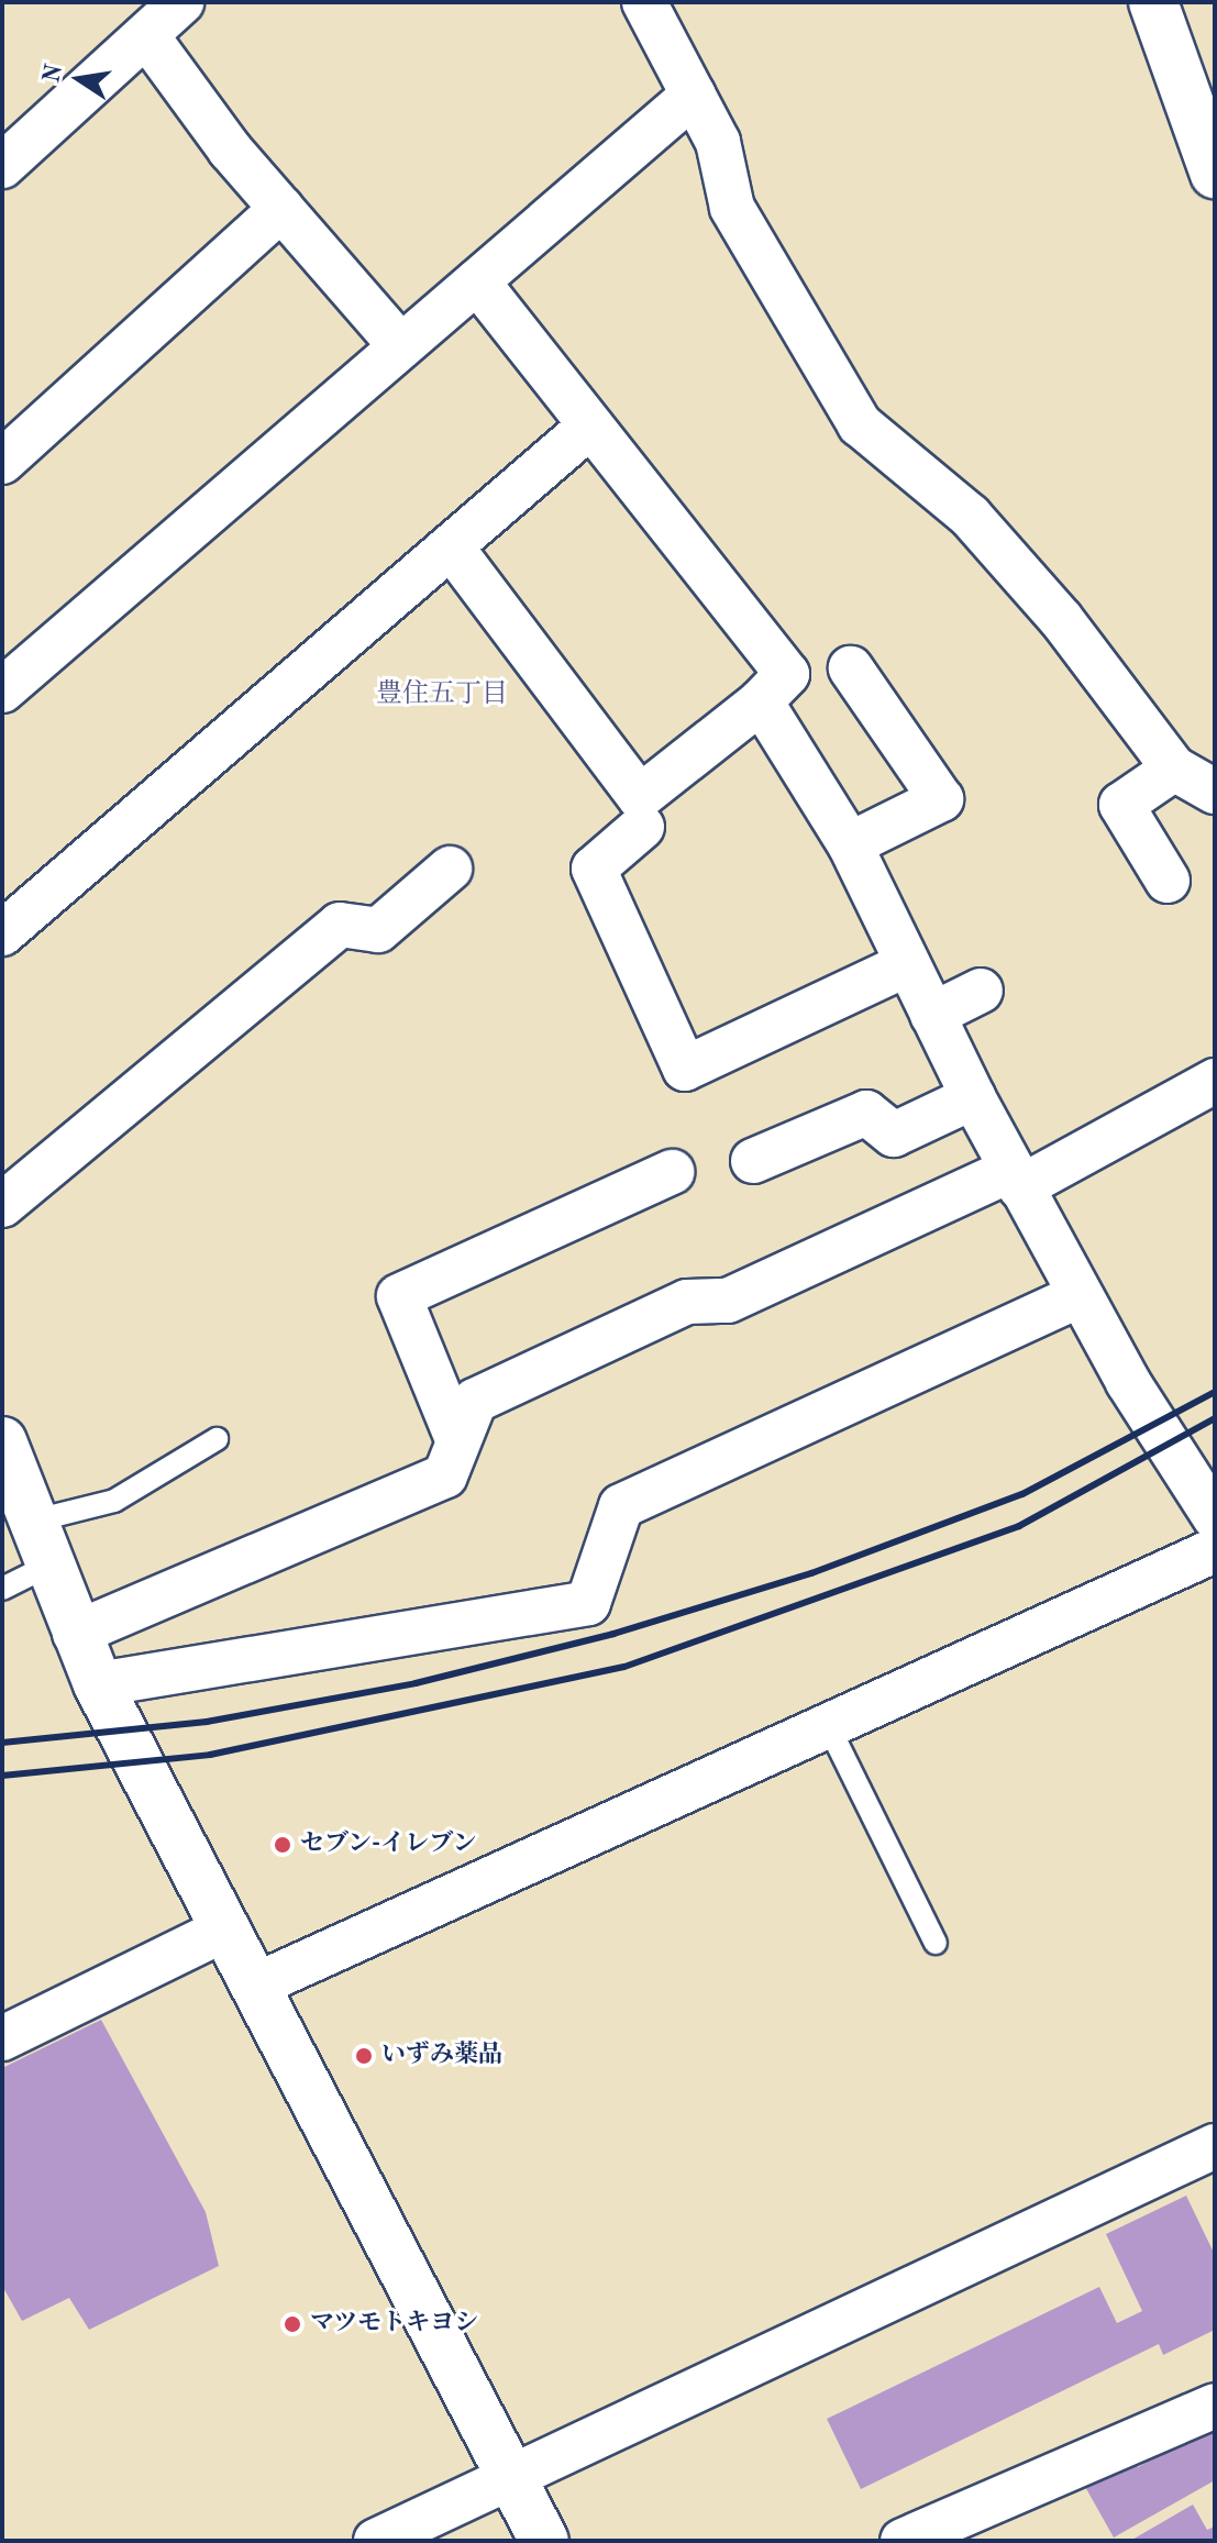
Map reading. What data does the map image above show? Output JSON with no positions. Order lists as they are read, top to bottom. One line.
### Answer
{"districts":["豊住五丁目"],"places":["セブン-イレブン","いずみ薬品","マツモトキヨシ"],"north":"left"}
